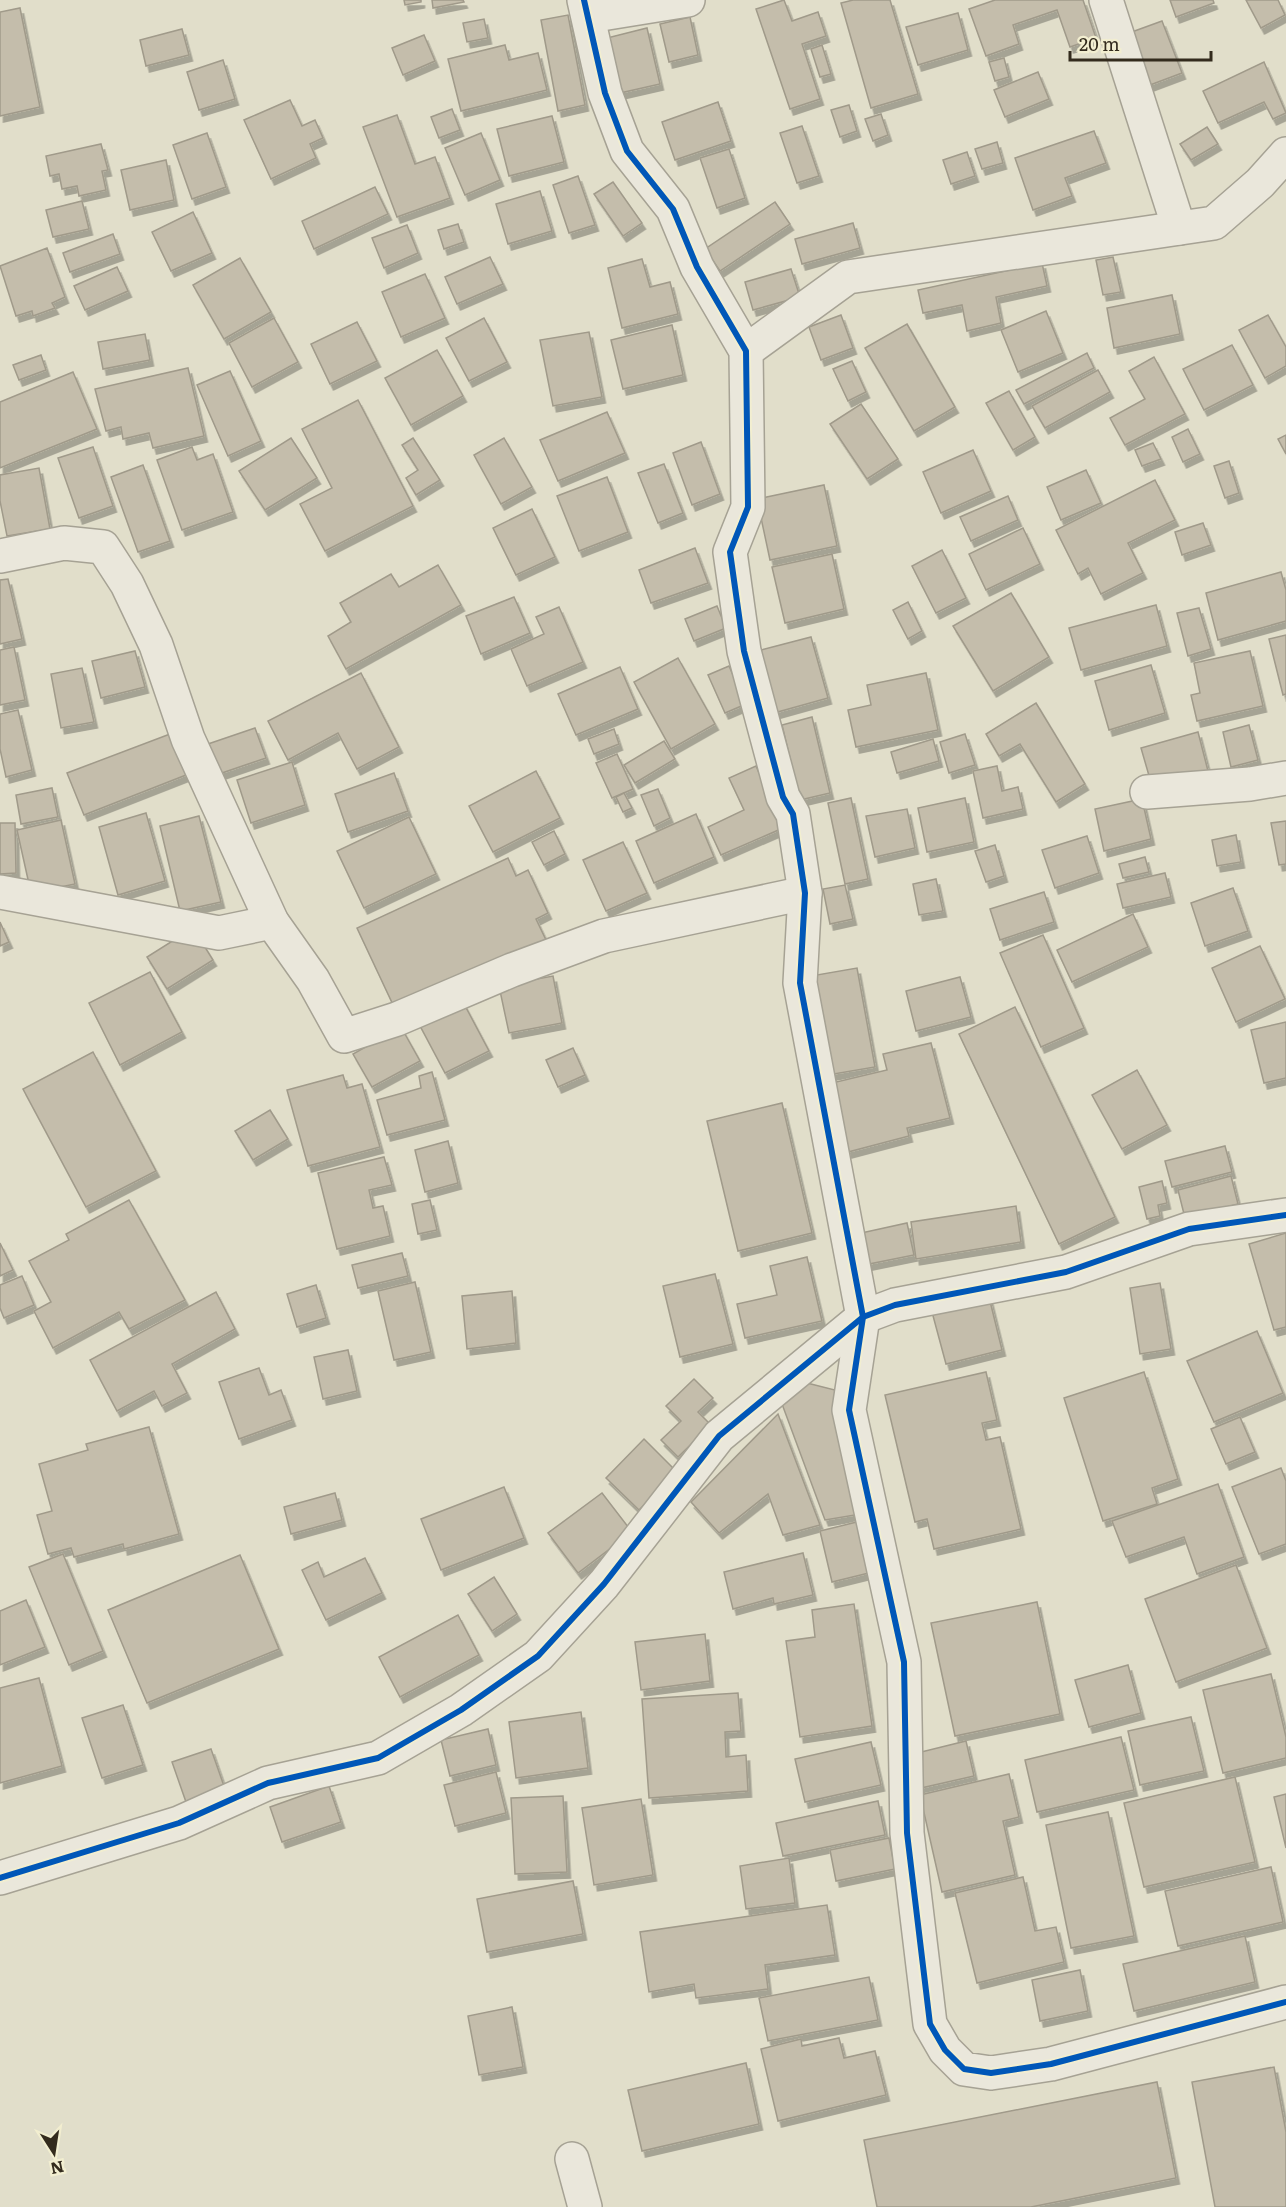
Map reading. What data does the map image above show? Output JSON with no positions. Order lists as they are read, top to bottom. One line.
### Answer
{"scale_bar":"20 m","north":"bottom"}
